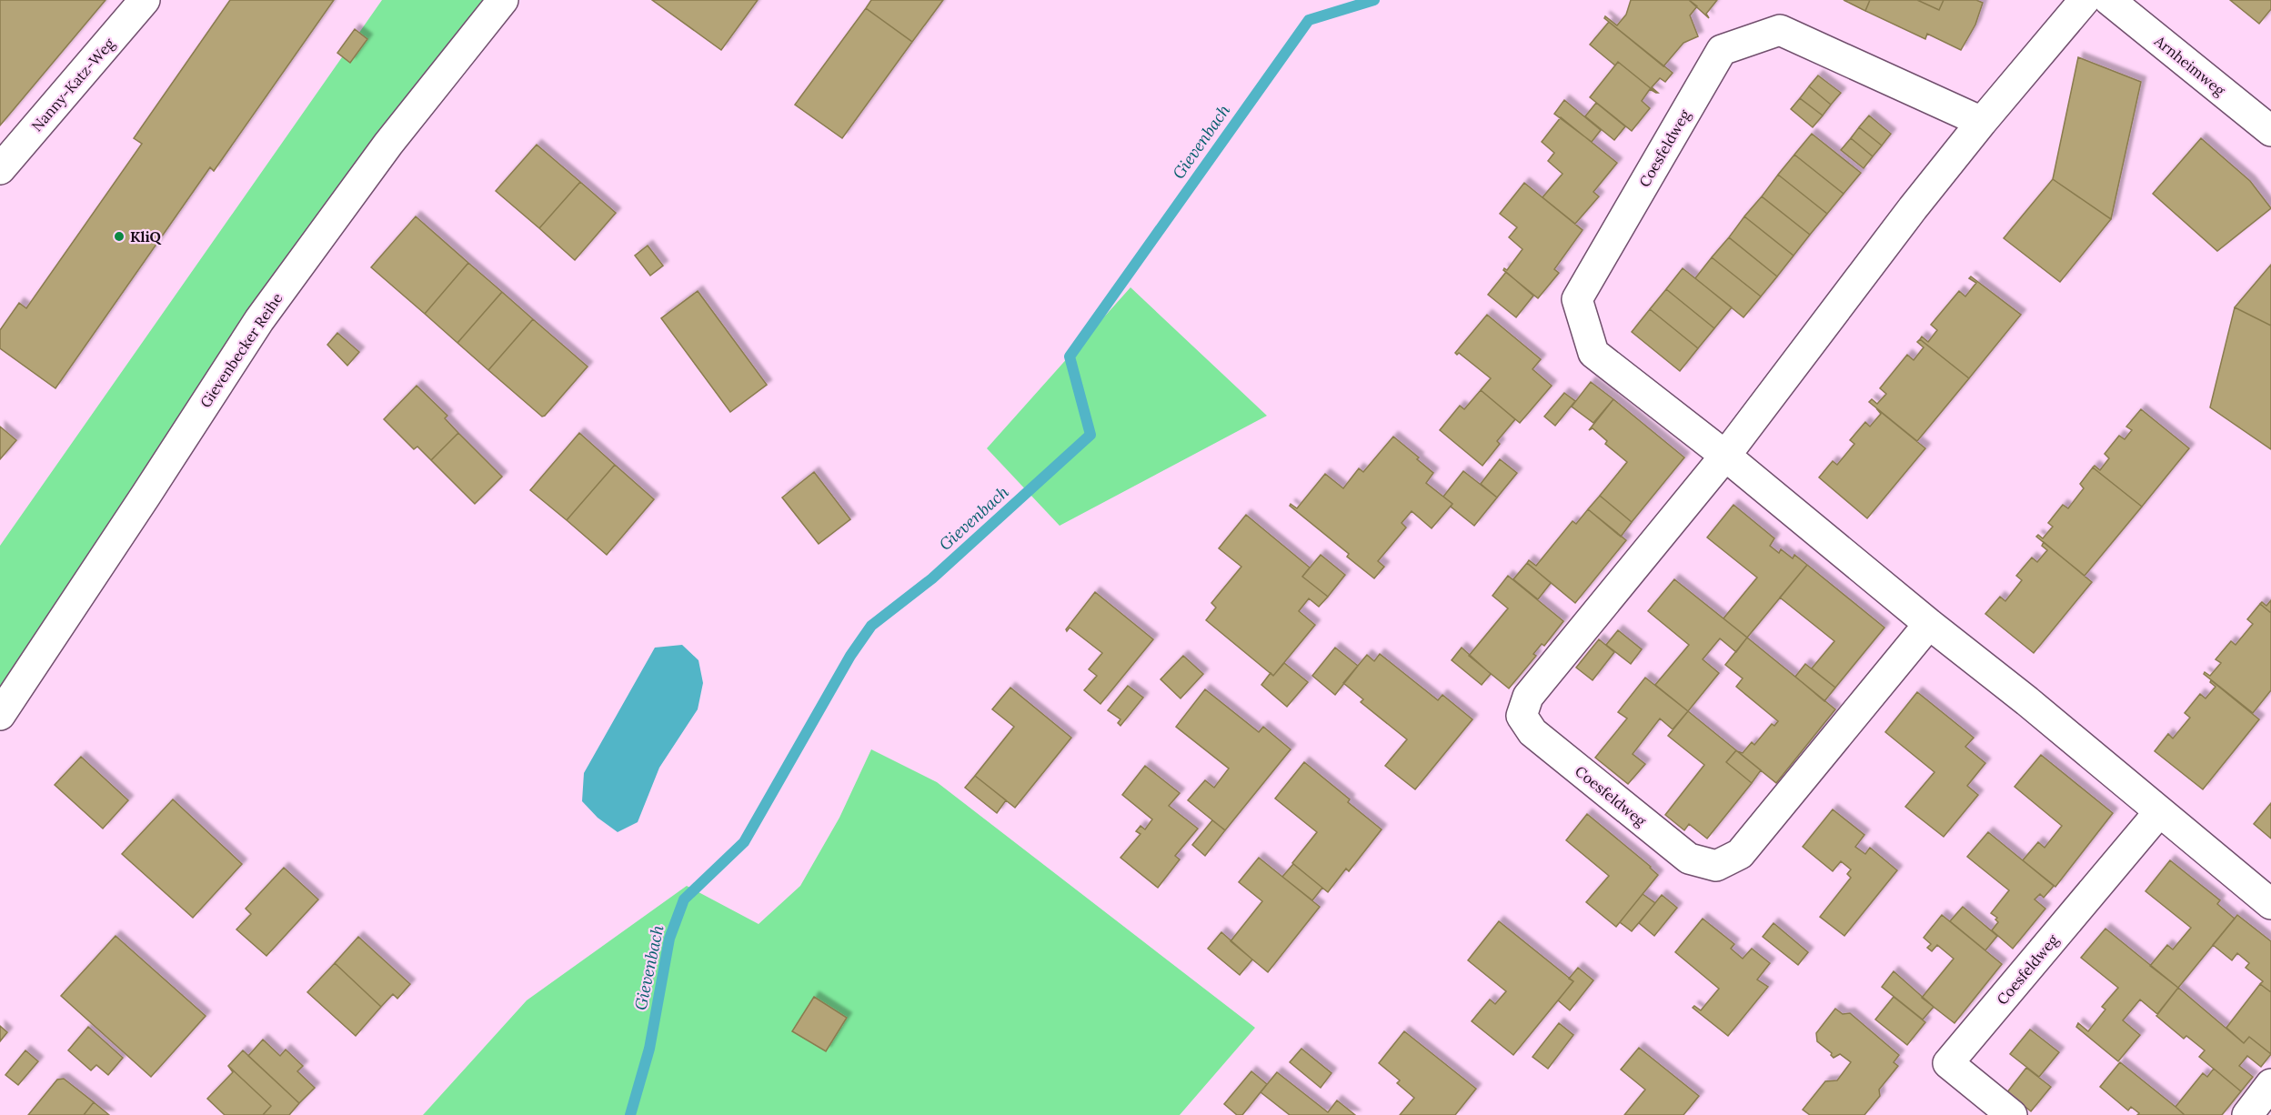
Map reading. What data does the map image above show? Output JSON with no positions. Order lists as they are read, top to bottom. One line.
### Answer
{"streets":{"street":["Arnheimweg","Nanny-Katz-Weg","Coesfeldweg","Gievenbecker Reihe"]},"water":["Gievenbach"],"places":["KliQ"]}
